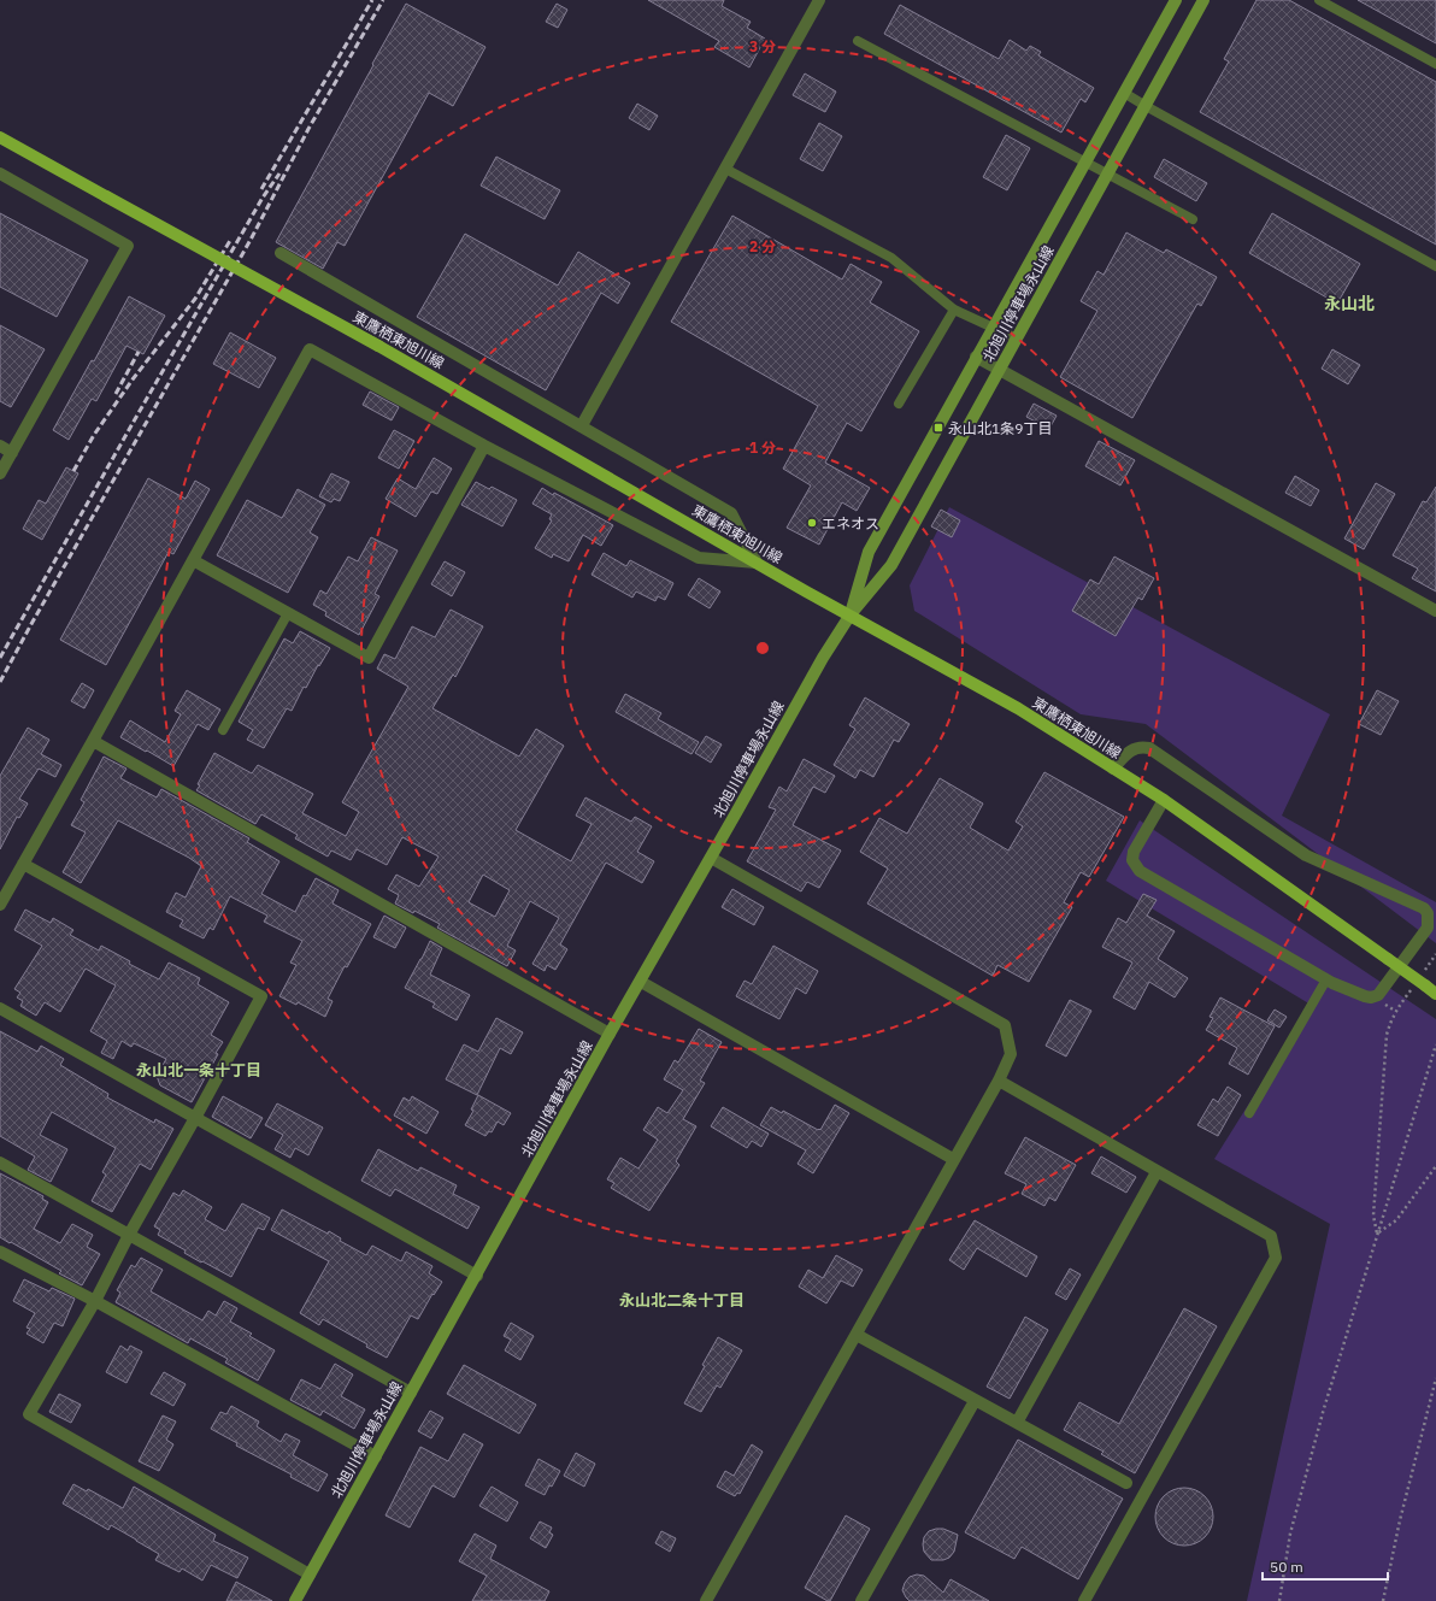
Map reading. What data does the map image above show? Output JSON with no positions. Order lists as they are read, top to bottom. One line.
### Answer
{"streets":{"main road":["北旭川停車場永山線","東鷹栖東旭川線"]},"crossings":[["北旭川停車場永山線","東鷹栖東旭川線"]],"districts":["永山北","永山北一条十丁目","永山北二条十丁目"],"places":{"transit":["永山北1条9丁目"],"other":["エネオス"]},"scale_bar":"50 m","rings":["3 分","2 分","1 分"]}
